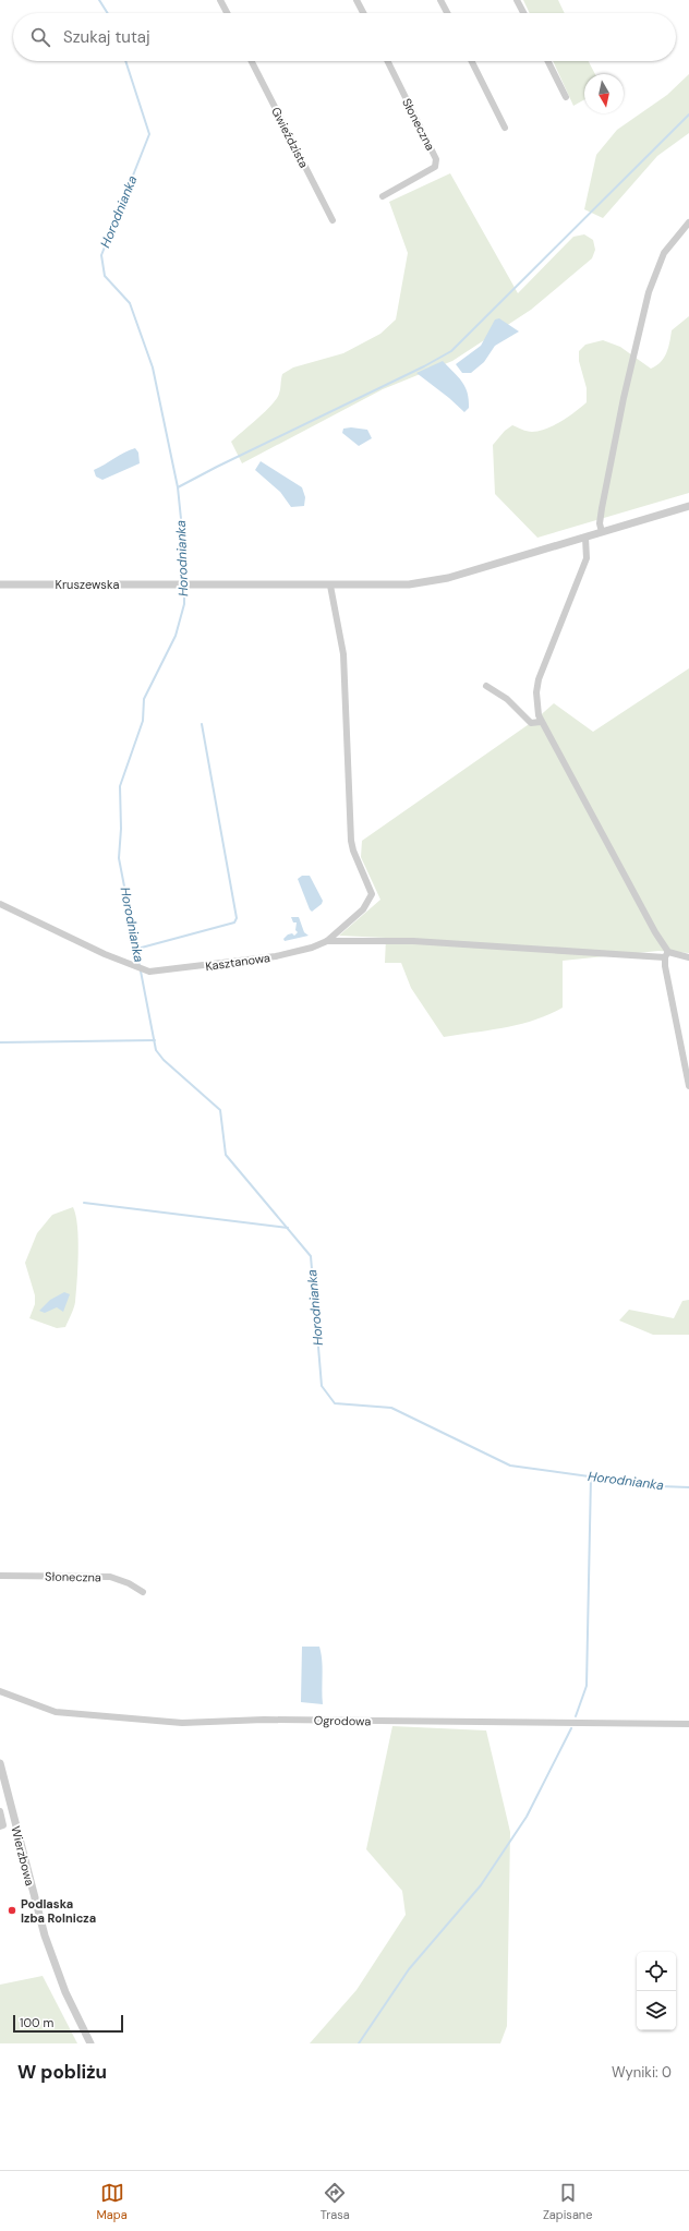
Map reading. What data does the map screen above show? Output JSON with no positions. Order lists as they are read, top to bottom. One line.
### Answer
{"streets":{"street":["Słoneczna","Gwieździsta","Kruszewska","Kasztanowa","Ogrodowa","Wierzbowa"]},"water":["Horodnianka"],"places":["Podlaska Izba Rolnicza"],"scale_bar":"100 m","north":"bottom","page":{"search":"Szukaj tutaj","scale":"100 m","heading":["W pobliżu","Wyniki: 0"],"nav":["Mapa","Trasa","Zapisane"]}}
